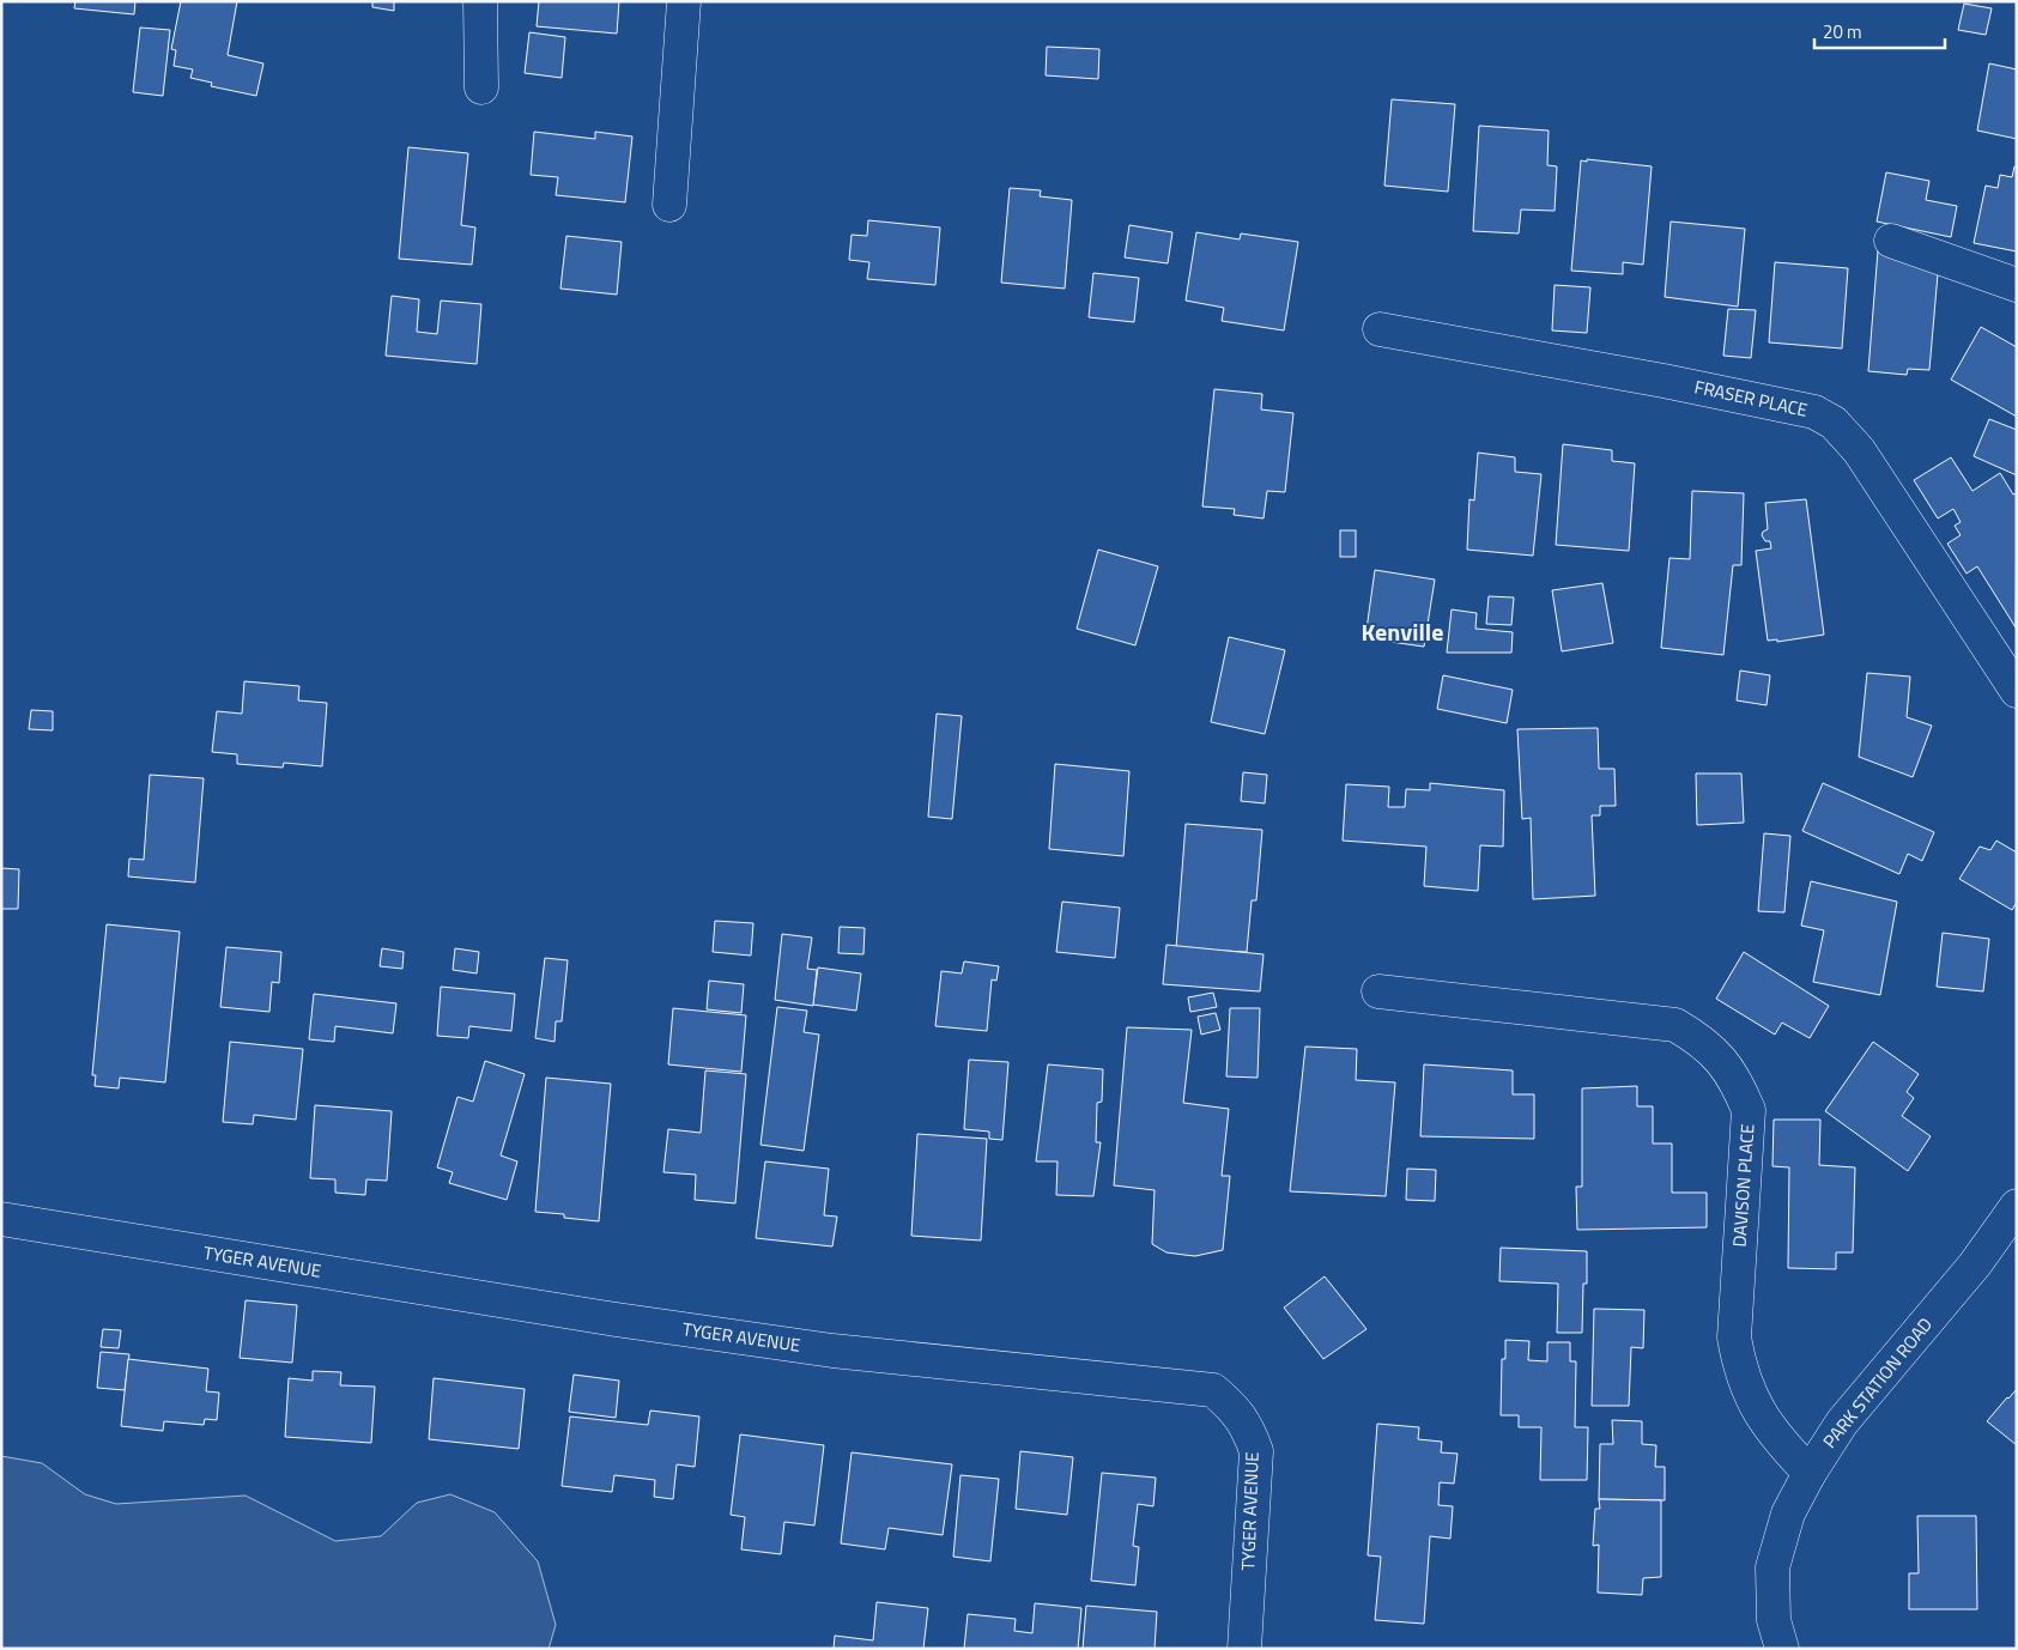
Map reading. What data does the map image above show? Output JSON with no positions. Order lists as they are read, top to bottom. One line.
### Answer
{"streets":{"street":["FRASER PLACE","DAVISON PLACE","TYGER AVENUE","PARK STATION ROAD"]},"crossings":[["DAVISON PLACE","PARK STATION ROAD"]],"districts":["Kenville"],"scale_bar":"20 m"}
